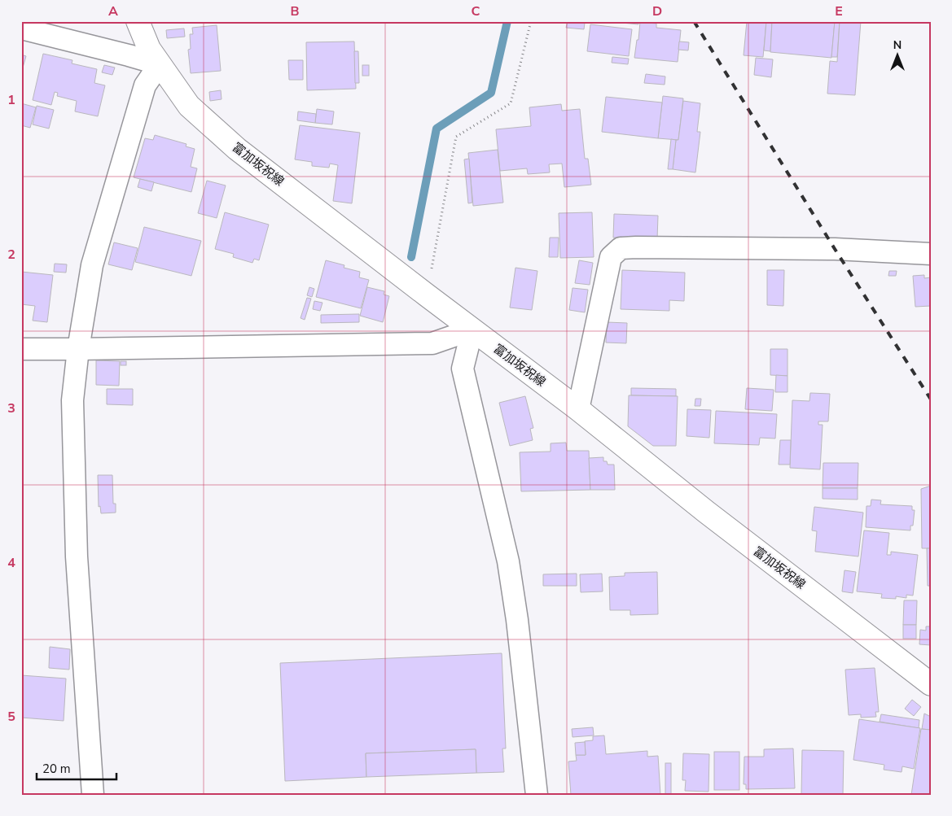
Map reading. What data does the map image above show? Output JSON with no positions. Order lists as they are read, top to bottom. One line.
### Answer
{"streets":{"main road":["富加坂祝線"]},"scale_bar":"20 m","north":"top","grid":{"columns":["A","B","C","D","E"],"rows":["1","2","3","4","5"]}}
